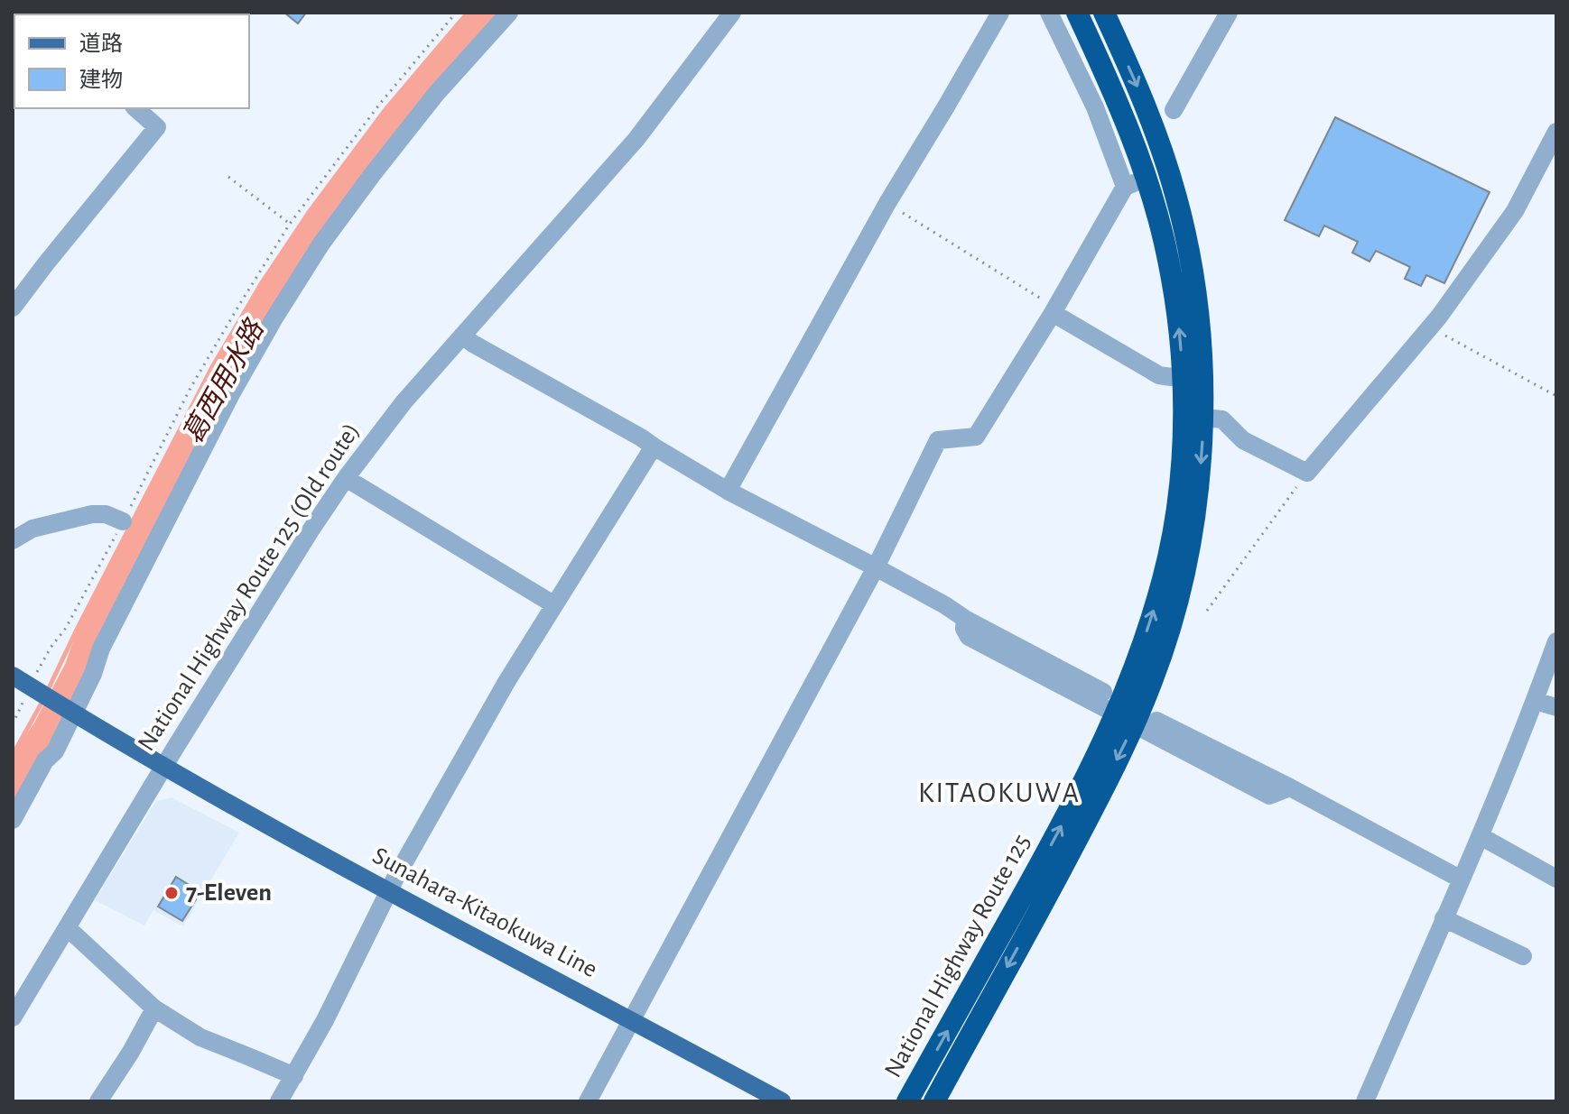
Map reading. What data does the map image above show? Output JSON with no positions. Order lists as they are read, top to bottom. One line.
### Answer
{"streets":{"highway":["National Highway Route 125"],"main road":["Sunahara-Kitaokuwa Line"],"street":["National Highway Route 125 (Old route)"]},"crossings":[["National Highway Route 125 (Old route)","Sunahara-Kitaokuwa Line"]],"districts":["KITAOKUWA"],"water":["葛西用水路"],"places":["7-Eleven"],"legend":["道路","建物"]}
